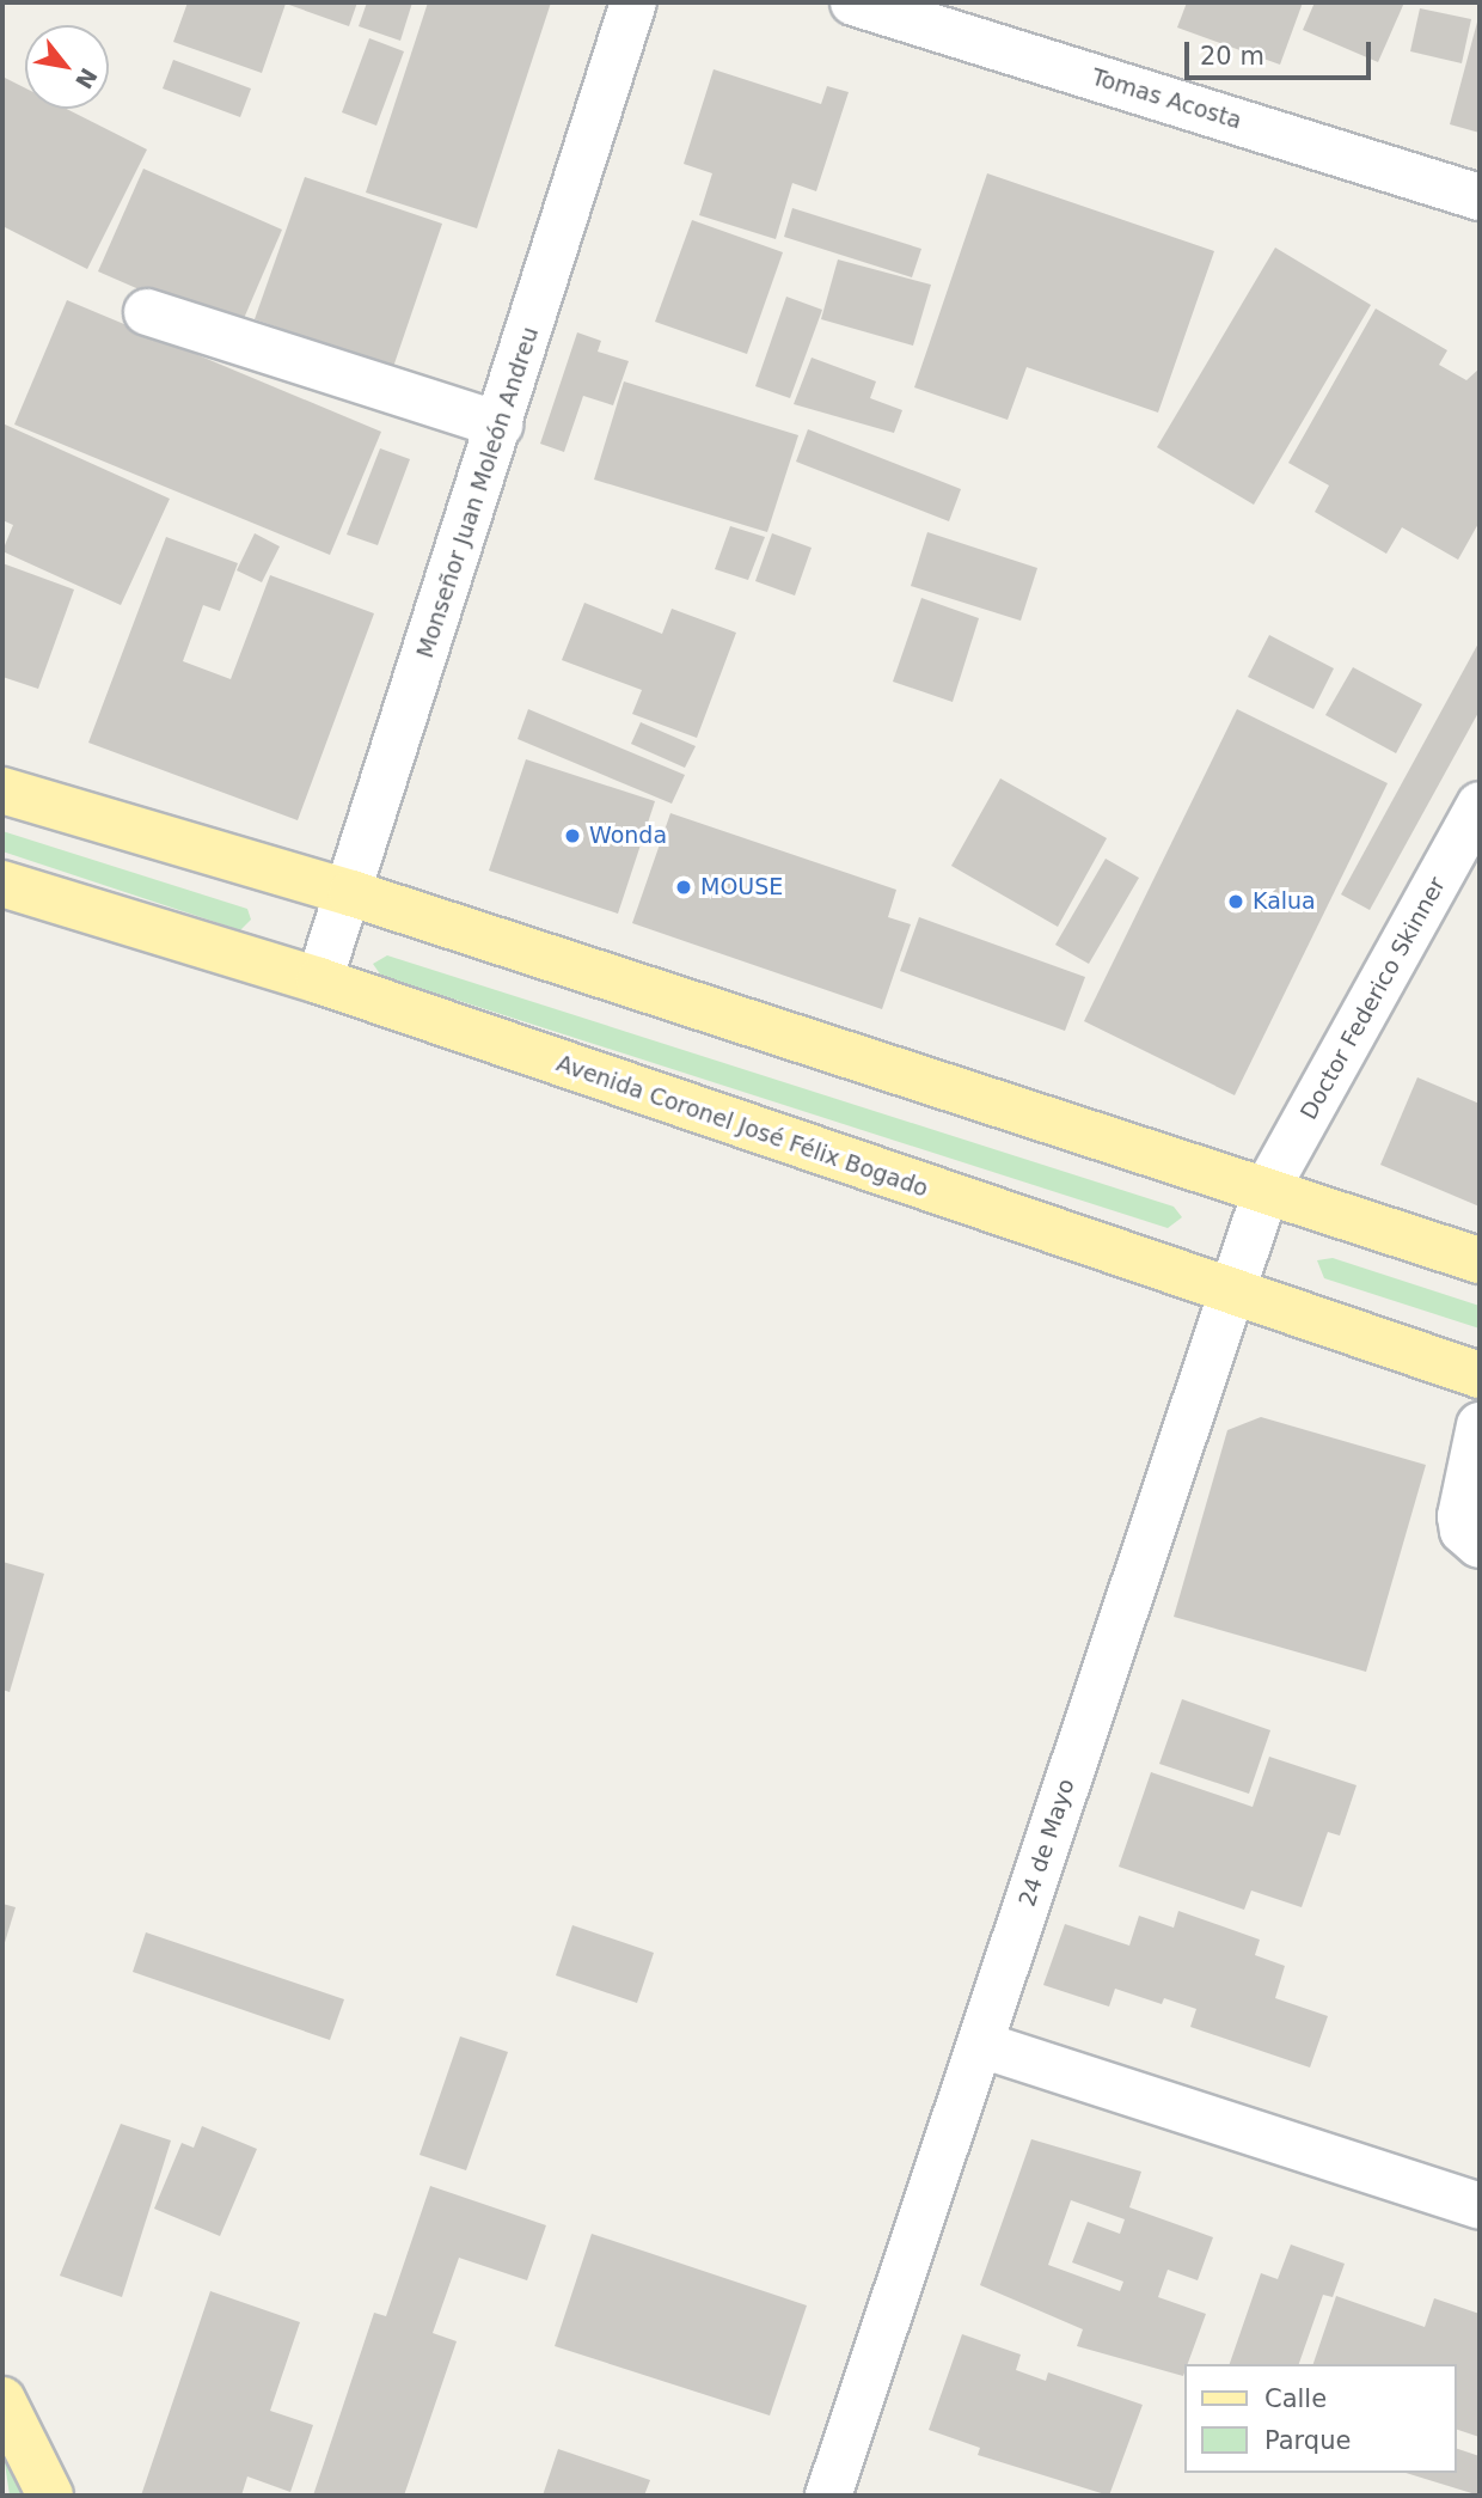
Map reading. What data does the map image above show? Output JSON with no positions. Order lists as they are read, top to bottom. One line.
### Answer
{"streets":{"main road":["Avenida Coronel José Félix Bogado"],"street":["Tomas Acosta","Monseñor Juan Moleón Andreu","Doctor Federico Skinner","24 de Mayo"]},"crossings":[["Monseñor Juan Moleón Andreu","Avenida Coronel José Félix Bogado"],["Doctor Federico Skinner","24 de Mayo"],["Avenida Coronel José Félix Bogado","24 de Mayo"]],"places":["Wonda","MOUSE","Kalua"],"legend":["Calle","Parque"],"scale_bar":"20 m","north":"bottom right"}
